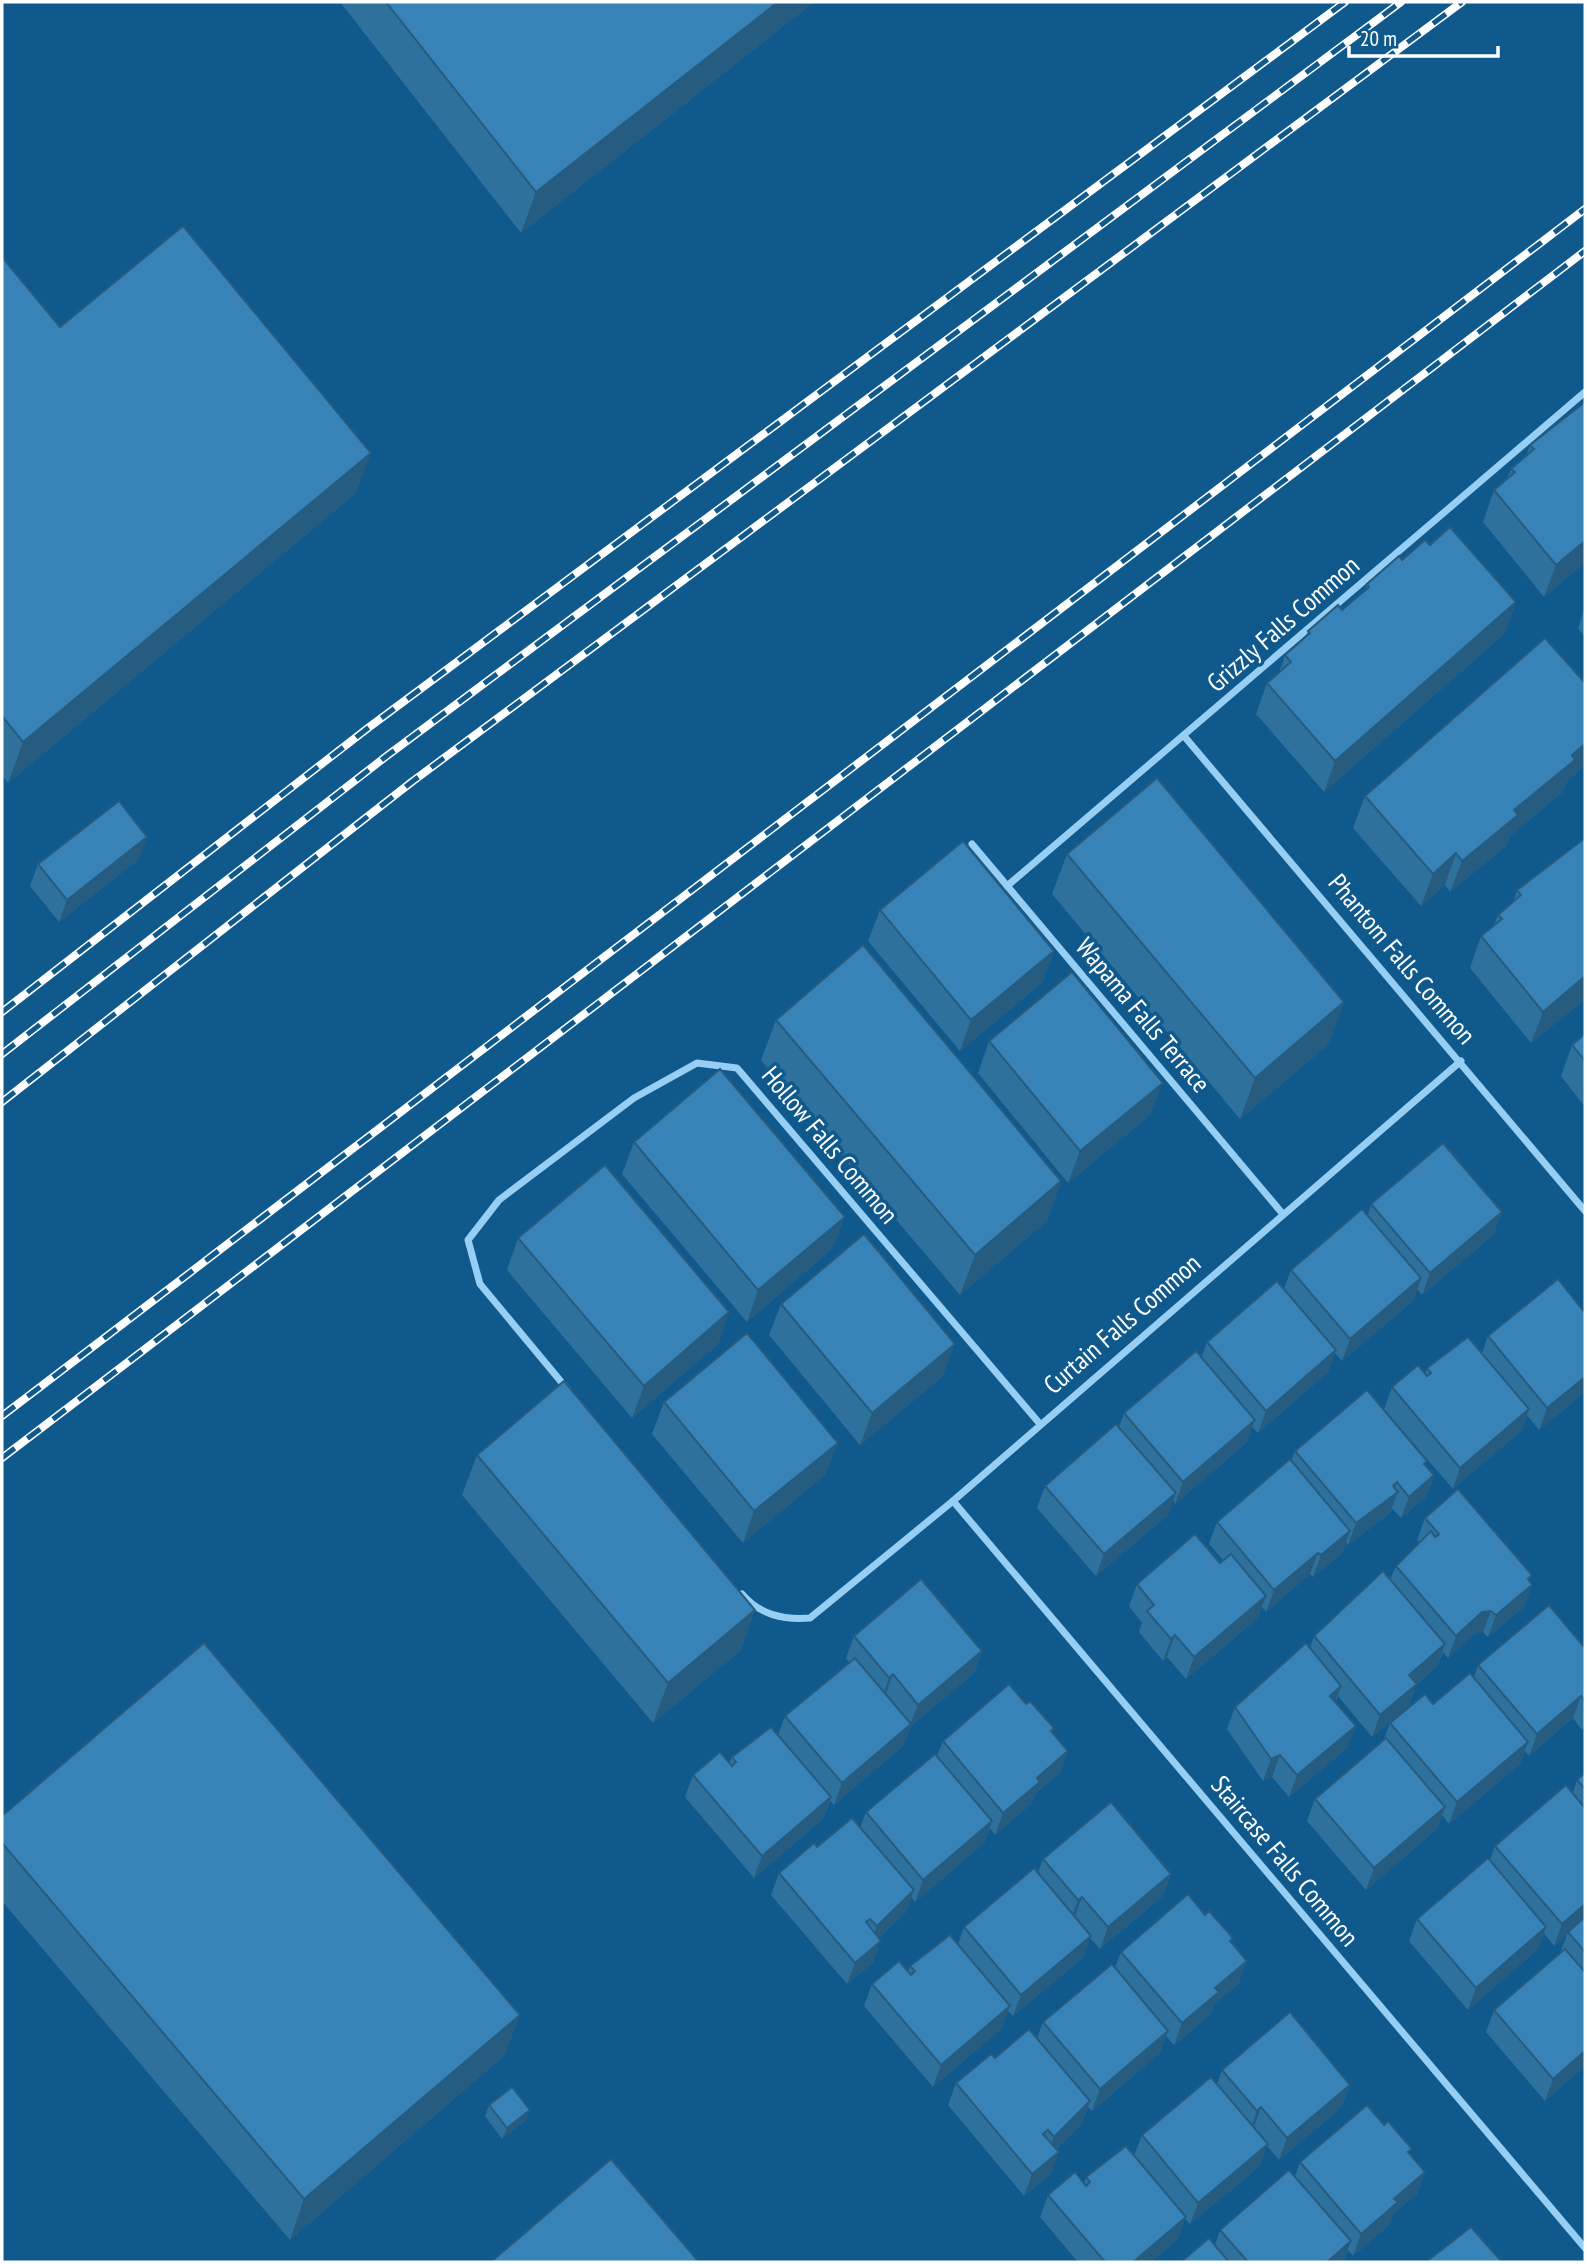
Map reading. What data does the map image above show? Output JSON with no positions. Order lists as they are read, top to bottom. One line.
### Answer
{"streets":{"street":["Grizzly Falls Common","Phantom Falls Common","Wapama Falls Terrace","Hollow Falls Common","Curtain Falls Common","Staircase Falls Common"]},"crossings":[["Grizzly Falls Common","Phantom Falls Common"],["Grizzly Falls Common","Wapama Falls Terrace"],["Phantom Falls Common","Curtain Falls Common"],["Wapama Falls Terrace","Curtain Falls Common"],["Hollow Falls Common","Curtain Falls Common"],["Curtain Falls Common","Staircase Falls Common"]],"scale_bar":"20 m"}
